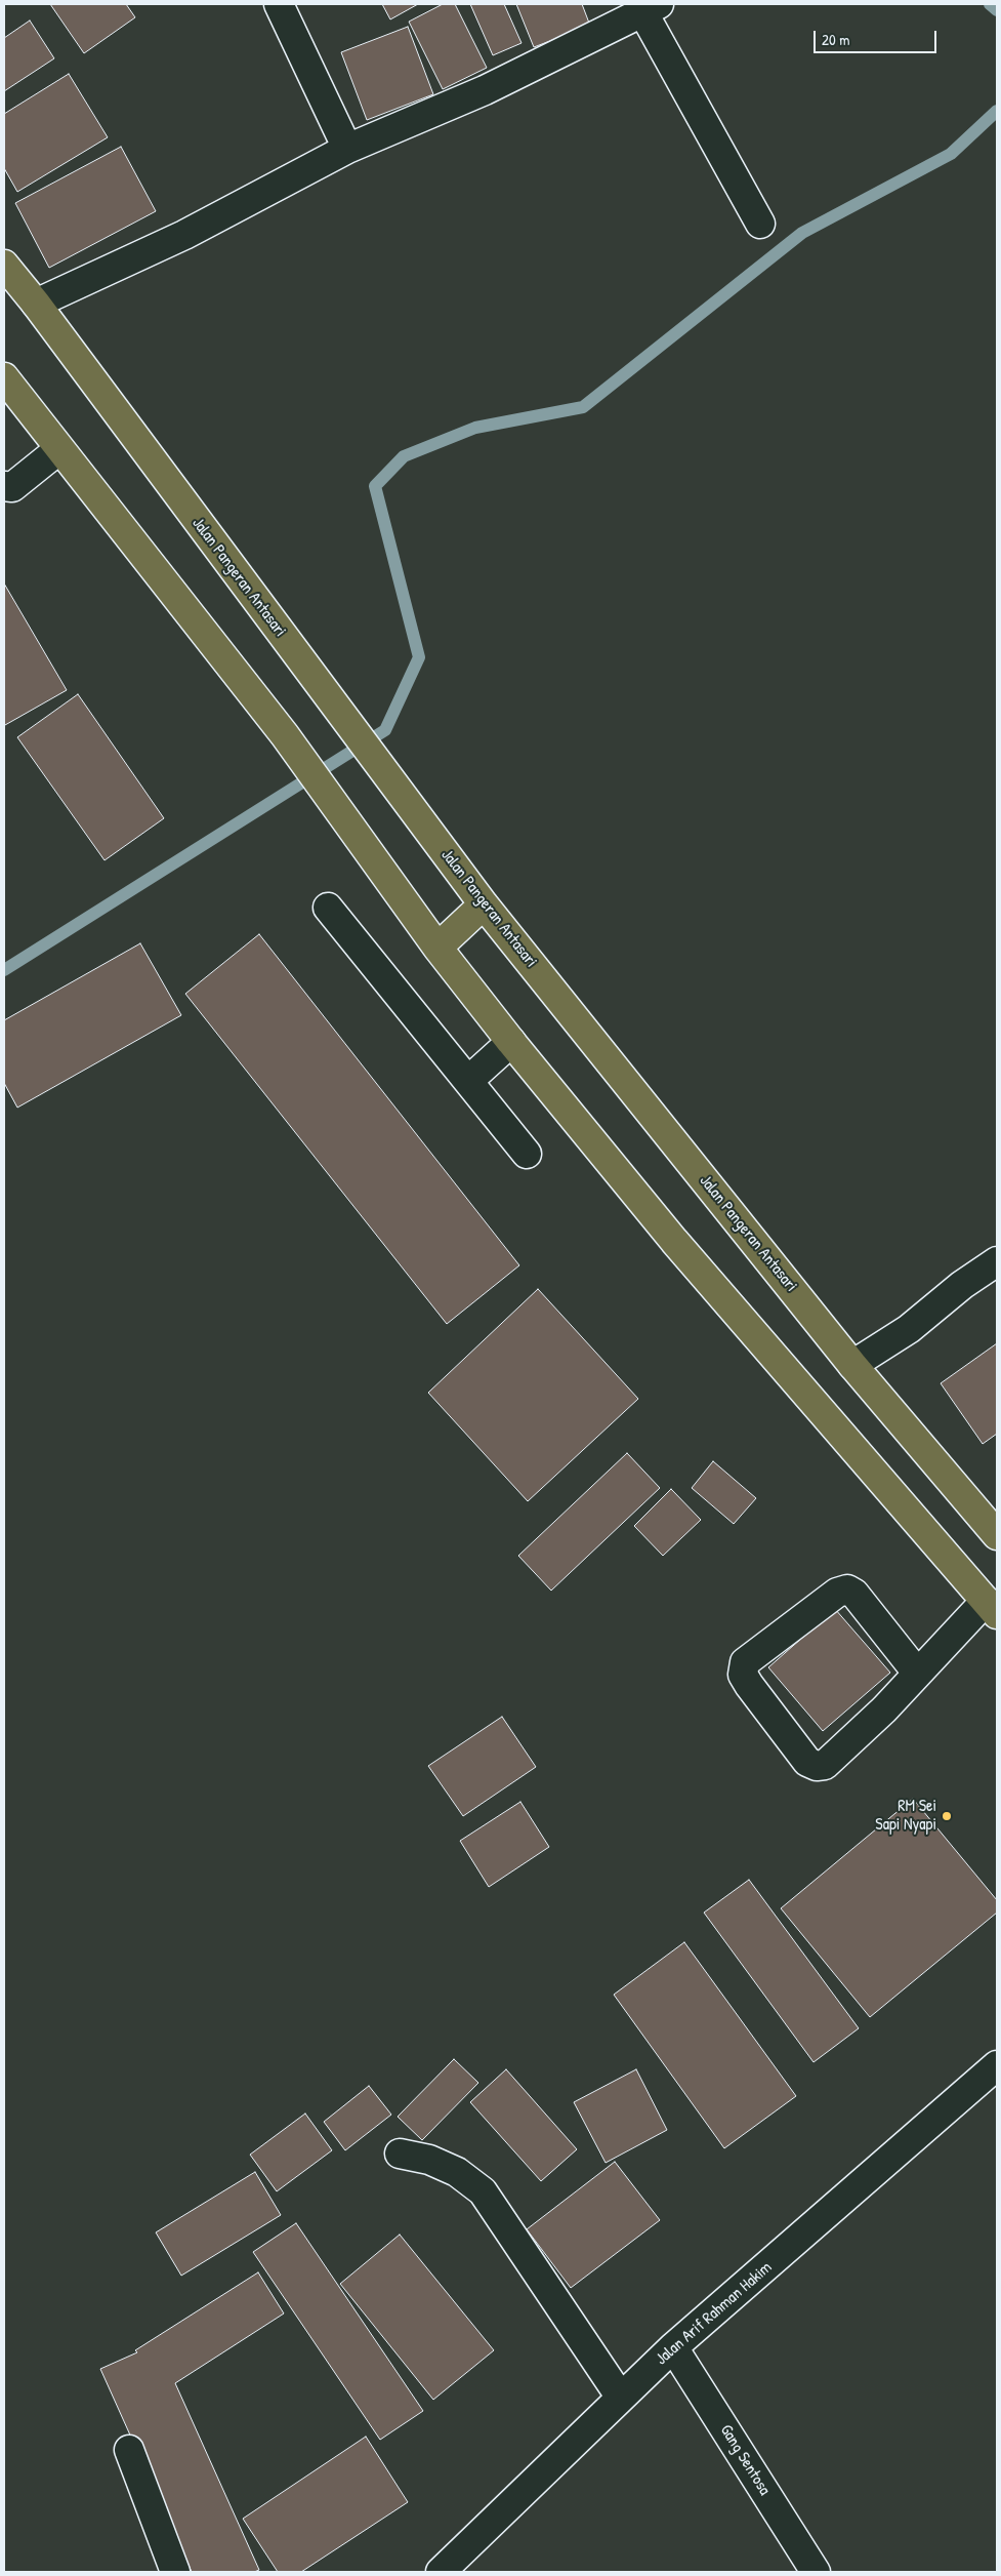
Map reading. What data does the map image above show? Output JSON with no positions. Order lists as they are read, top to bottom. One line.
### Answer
{"streets":{"main road":["Jalan Pangeran Antasari"],"street":["Jalan Arif Rahman Hakim","Gang Sentosa"]},"crossings":[["Jalan Arif Rahman Hakim","Gang Sentosa"]],"places":["RM Sei Sapi Nyapi"],"scale_bar":"20 m"}
